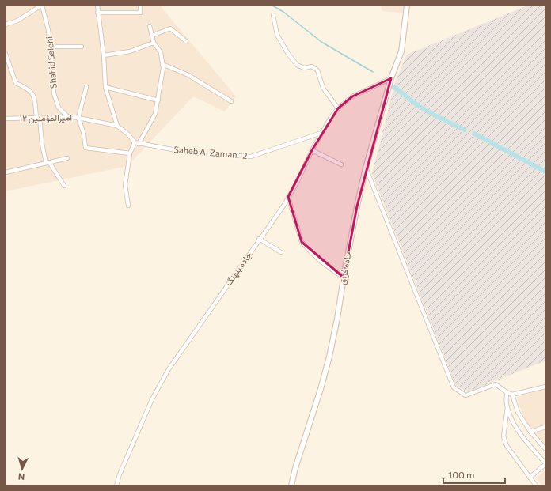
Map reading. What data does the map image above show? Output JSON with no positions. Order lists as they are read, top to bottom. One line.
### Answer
{"streets":{"street":["Shahid Salehi","امیرالمؤمنین ۱۲","Saheb Al Zaman 12","جاده فرزق","جاده بنهنگ"]},"crossings":[["Shahid Salehi","امیرالمؤمنین ۱۲"],["امیرالمؤمنین ۱۲","Saheb Al Zaman 12"],["Saheb Al Zaman 12","جاده بنهنگ"],["جاده فرزق","جاده بنهنگ"]],"scale_bar":"100 m","north":"bottom"}
